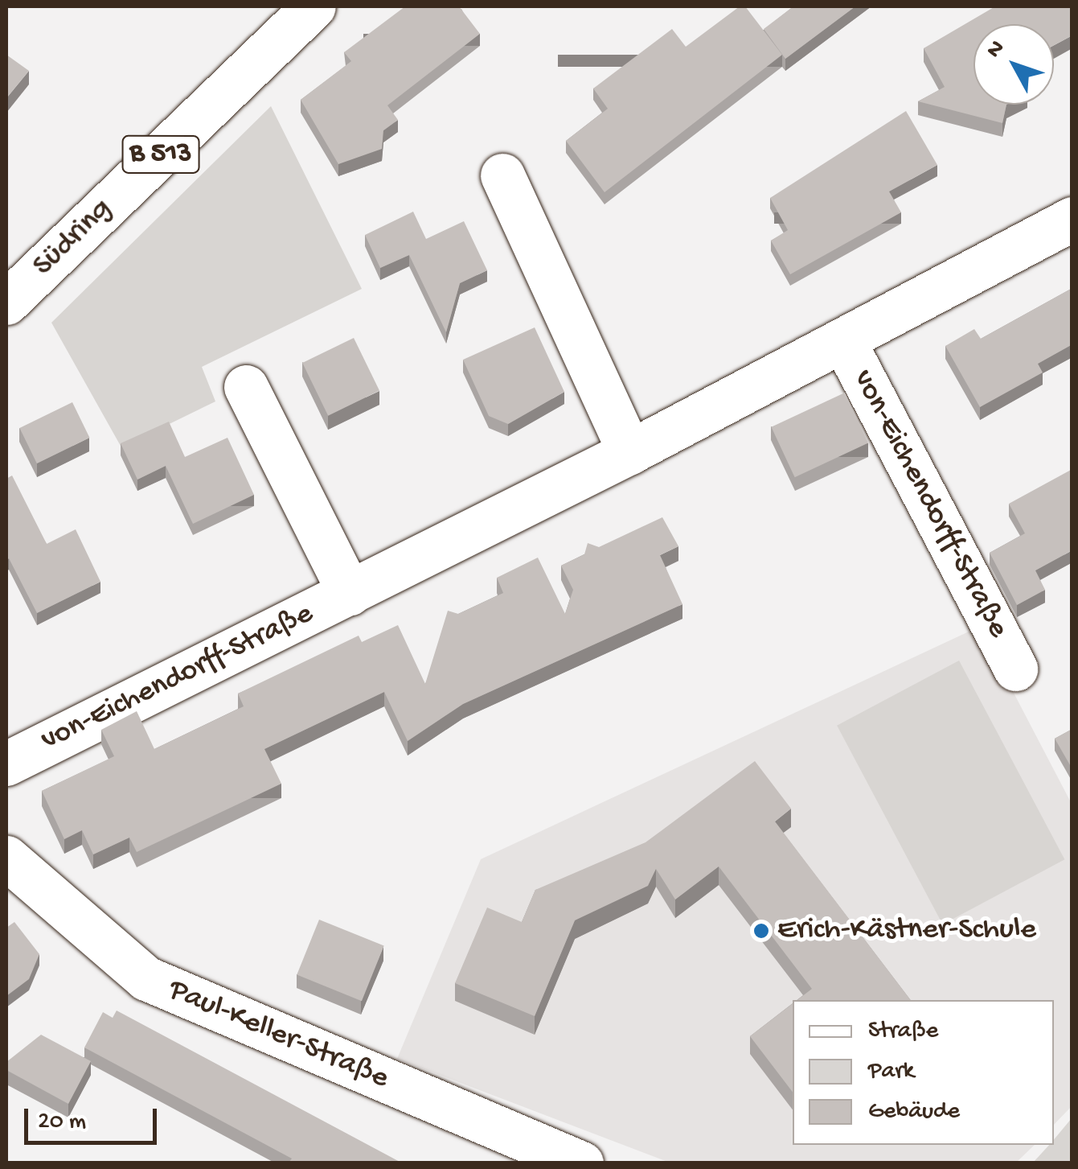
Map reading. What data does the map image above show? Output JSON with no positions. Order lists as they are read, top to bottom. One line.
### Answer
{"streets":{"street":["B 513","Südring","von-Eichendorff-Straße","Paul-Keller-Straße"]},"places":["Erich-Kästner-Schule"],"legend":["Straße","Park","Gebäude"],"scale_bar":"20 m","north":"top left"}
